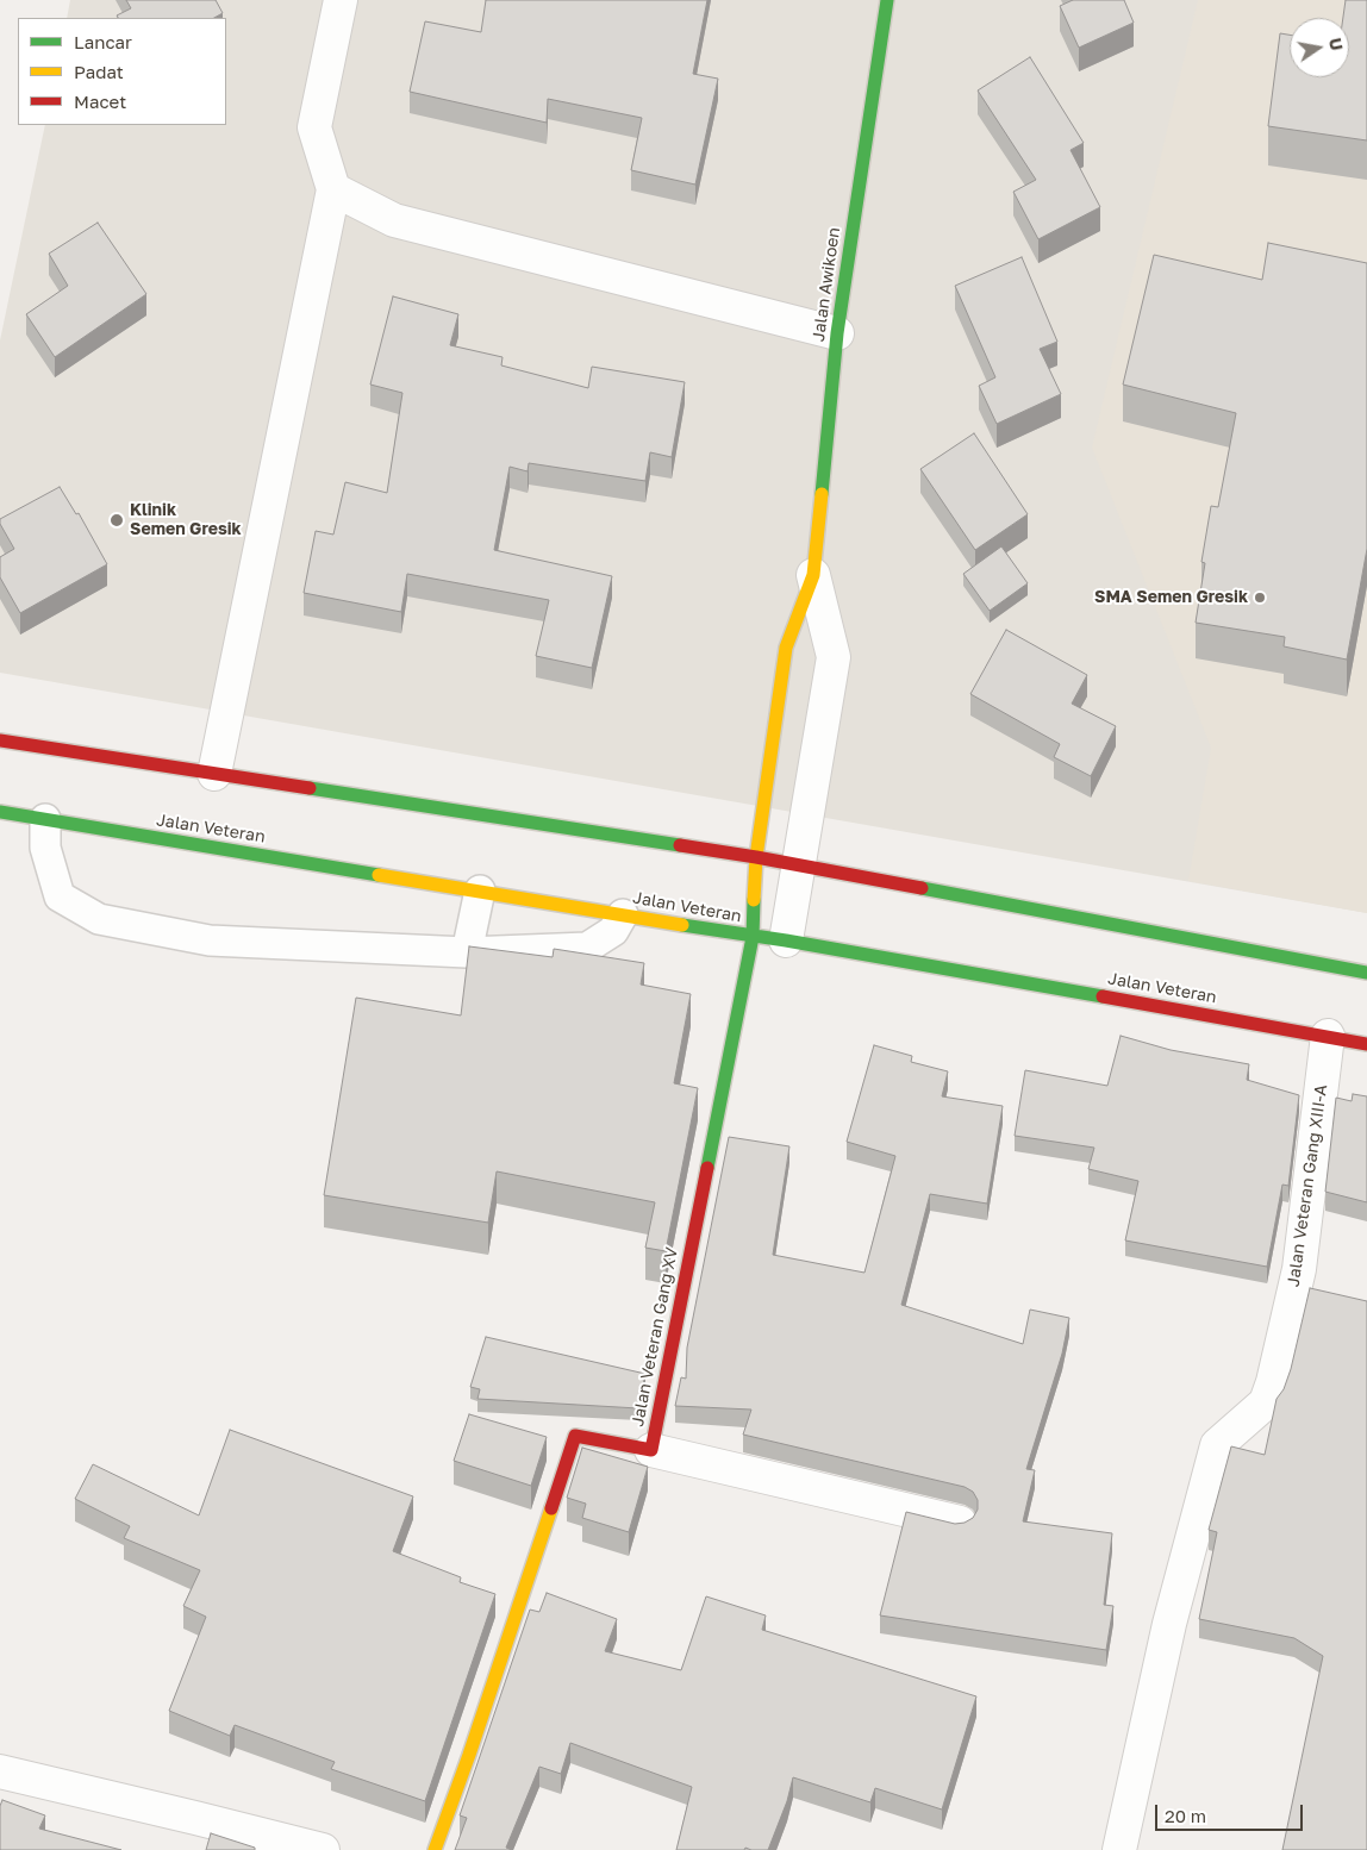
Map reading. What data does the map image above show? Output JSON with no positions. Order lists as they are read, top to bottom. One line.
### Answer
{"streets":{"main road":["Jalan Awikoen","Jalan Veteran","Jalan Veteran Gang XV"],"street":["Jalan Veteran Gang XIII-A"]},"crossings":[["Jalan Awikoen","Jalan Veteran Gang XV"],["Jalan Veteran","Jalan Veteran Gang XIII-A"],["Jalan Veteran","Jalan Veteran Gang XV"]],"places":["Klinik Semen Gresik","SMA Semen Gresik"],"legend":["Lancar","Padat","Macet"],"scale_bar":"20 m","north":"right"}
